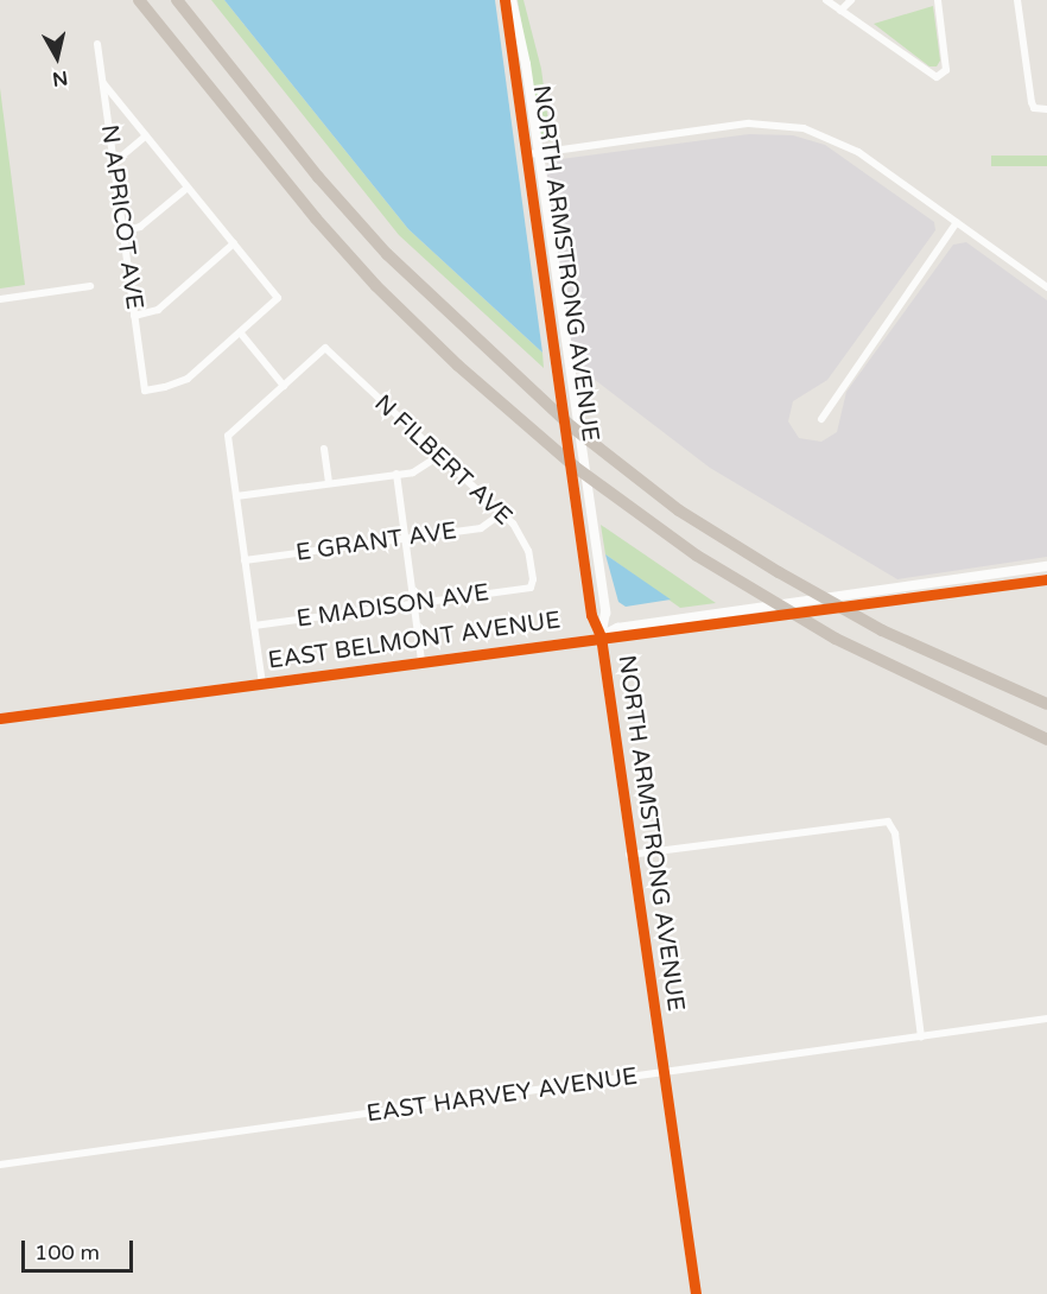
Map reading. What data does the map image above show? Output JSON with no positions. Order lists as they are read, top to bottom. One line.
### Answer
{"streets":{"main road":["NORTH ARMSTRONG AVENUE","EAST BELMONT AVENUE"],"street":["N APRICOT AVE","N FILBERT AVE","E GRANT AVE","E MADISON AVE","EAST HARVEY AVENUE"]},"crossings":[["NORTH ARMSTRONG AVENUE","EAST BELMONT AVENUE"],["NORTH ARMSTRONG AVENUE","EAST HARVEY AVENUE"],["N FILBERT AVE","E GRANT AVE"],["N FILBERT AVE","E MADISON AVE"]],"scale_bar":"100 m","north":"bottom"}
